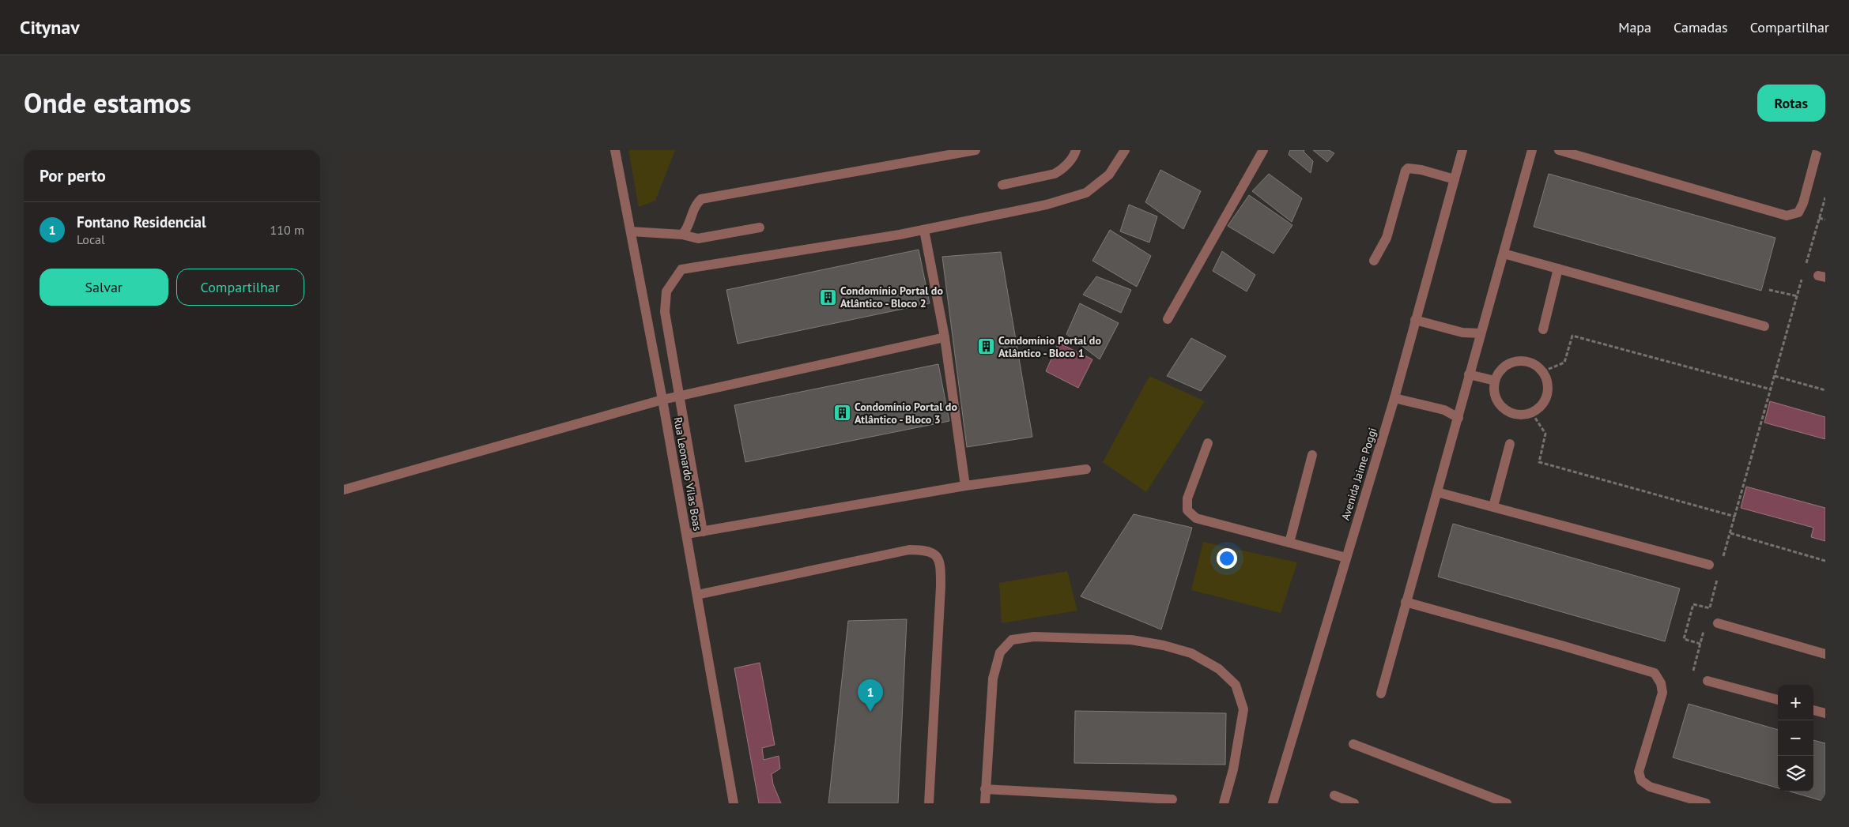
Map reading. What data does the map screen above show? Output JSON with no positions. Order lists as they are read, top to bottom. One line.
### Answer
{"streets":{"street":["Rua Leonardo Vilas Boas","Avenida Jaime Poggi"]},"places":{"building":["Condomínio Portal do Atlântico - Bloco 2","Condomínio Portal do Atlântico - Bloco 1","Condomínio Portal do Atlântico - Bloco 3"]},"page":{"header":"Citynav","nav":["Mapa","Camadas","Compartilhar"],"title":"Onde estamos","buttons":["Rotas",["Salvar","Compartilhar"]],"heading":"Por perto","list":[{"mark":"1","name":"Fontano Residencial","note":"Local","value":"110 m"}],"pins":"1","map_buttons":["+","−"]}}
